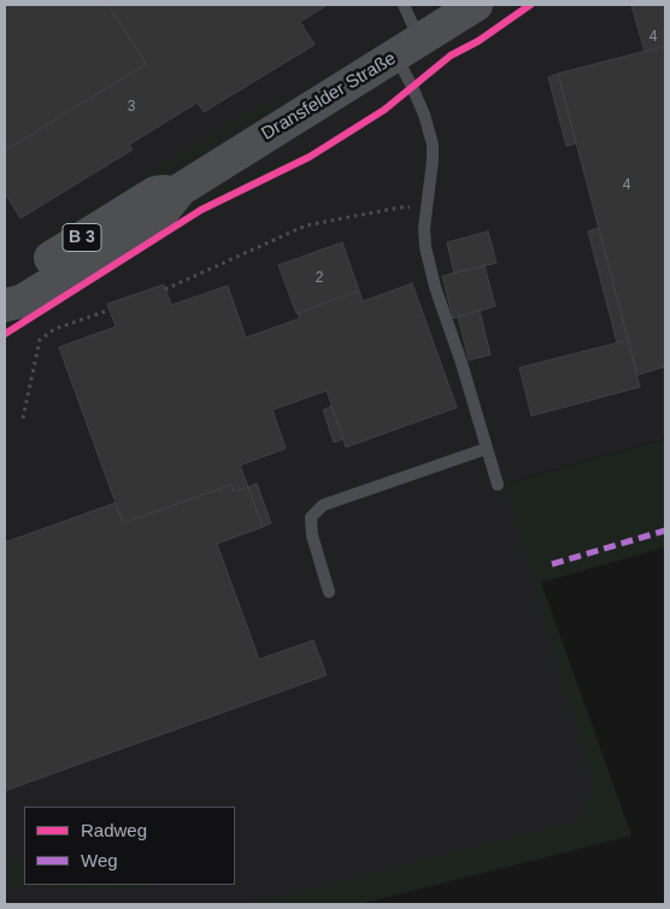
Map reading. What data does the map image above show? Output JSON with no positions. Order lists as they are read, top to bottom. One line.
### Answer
{"streets":{"main road":["Dransfelder Straße","B 3"]},"house_numbers":["4","3","4","2"],"legend":["Radweg","Weg"]}
